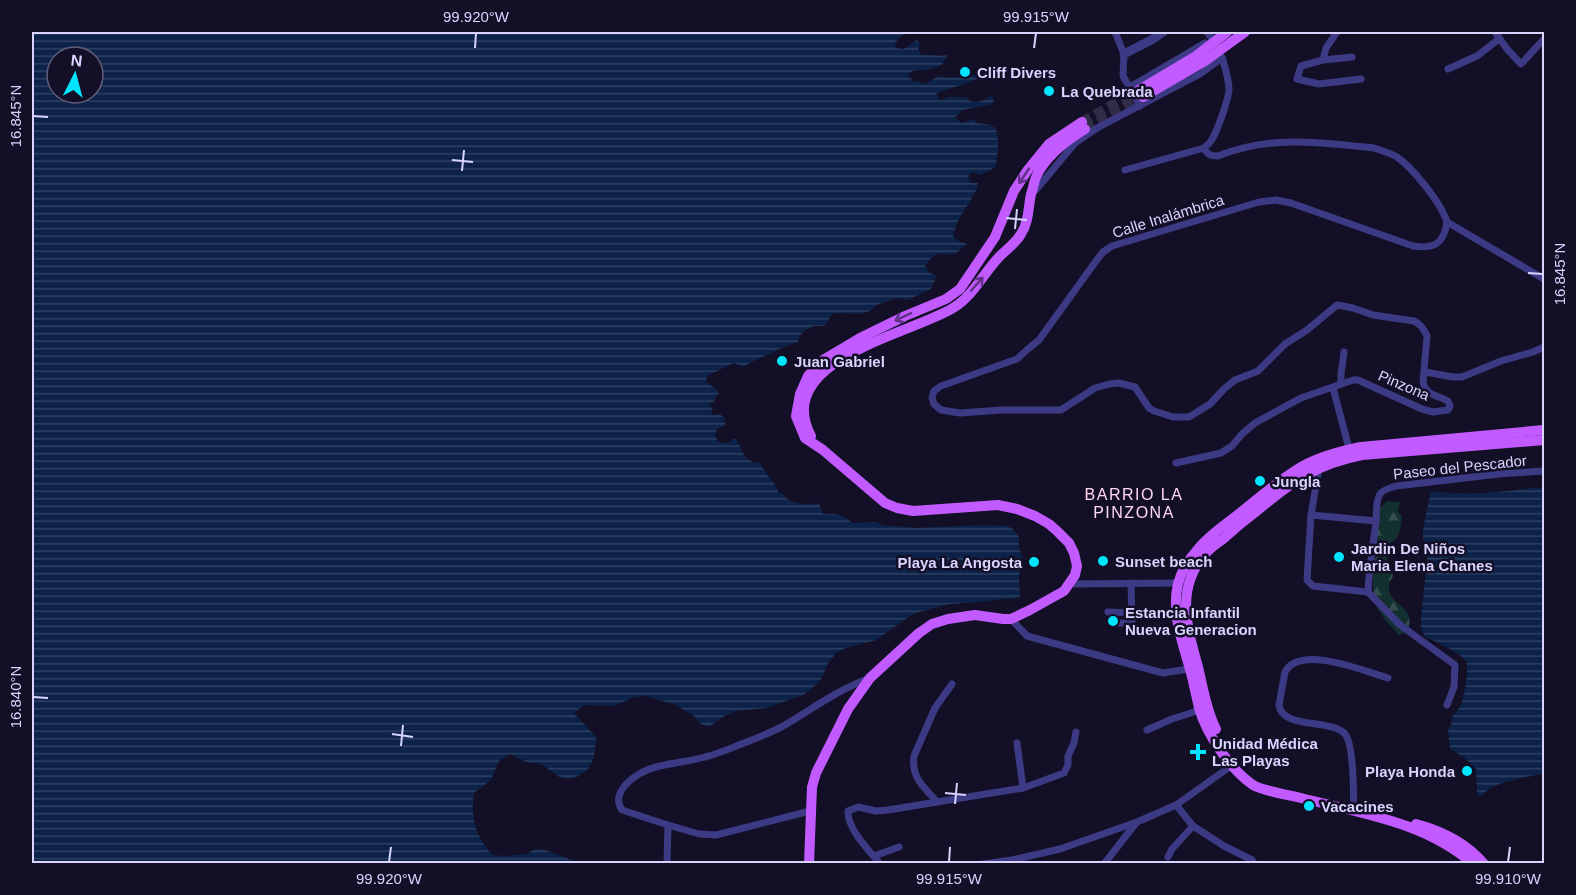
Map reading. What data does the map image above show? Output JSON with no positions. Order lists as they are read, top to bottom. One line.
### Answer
{"streets":{"street":["Calle Inalámbrica","Pinzona","Paseo del Pescador"]},"crossings":[["Calle Inalámbrica","Pinzona"]],"districts":["BARRIO LA PINZONA"],"places":{"other":["Cliff Divers","La Quebrada","Juan Gabriel","Jungla","Jardin De Niños Maria Elena Chanes","Sunset beach","Playa La Angosta","Estancia Infantil Nueva Generacion","Playa Honda","Vacacines"],"health":["Unidad Médica Las Playas"]},"north":"top","coordinates":["99.920°W","99.915°W","16.845°N","16.840°N","99.910°W"]}
